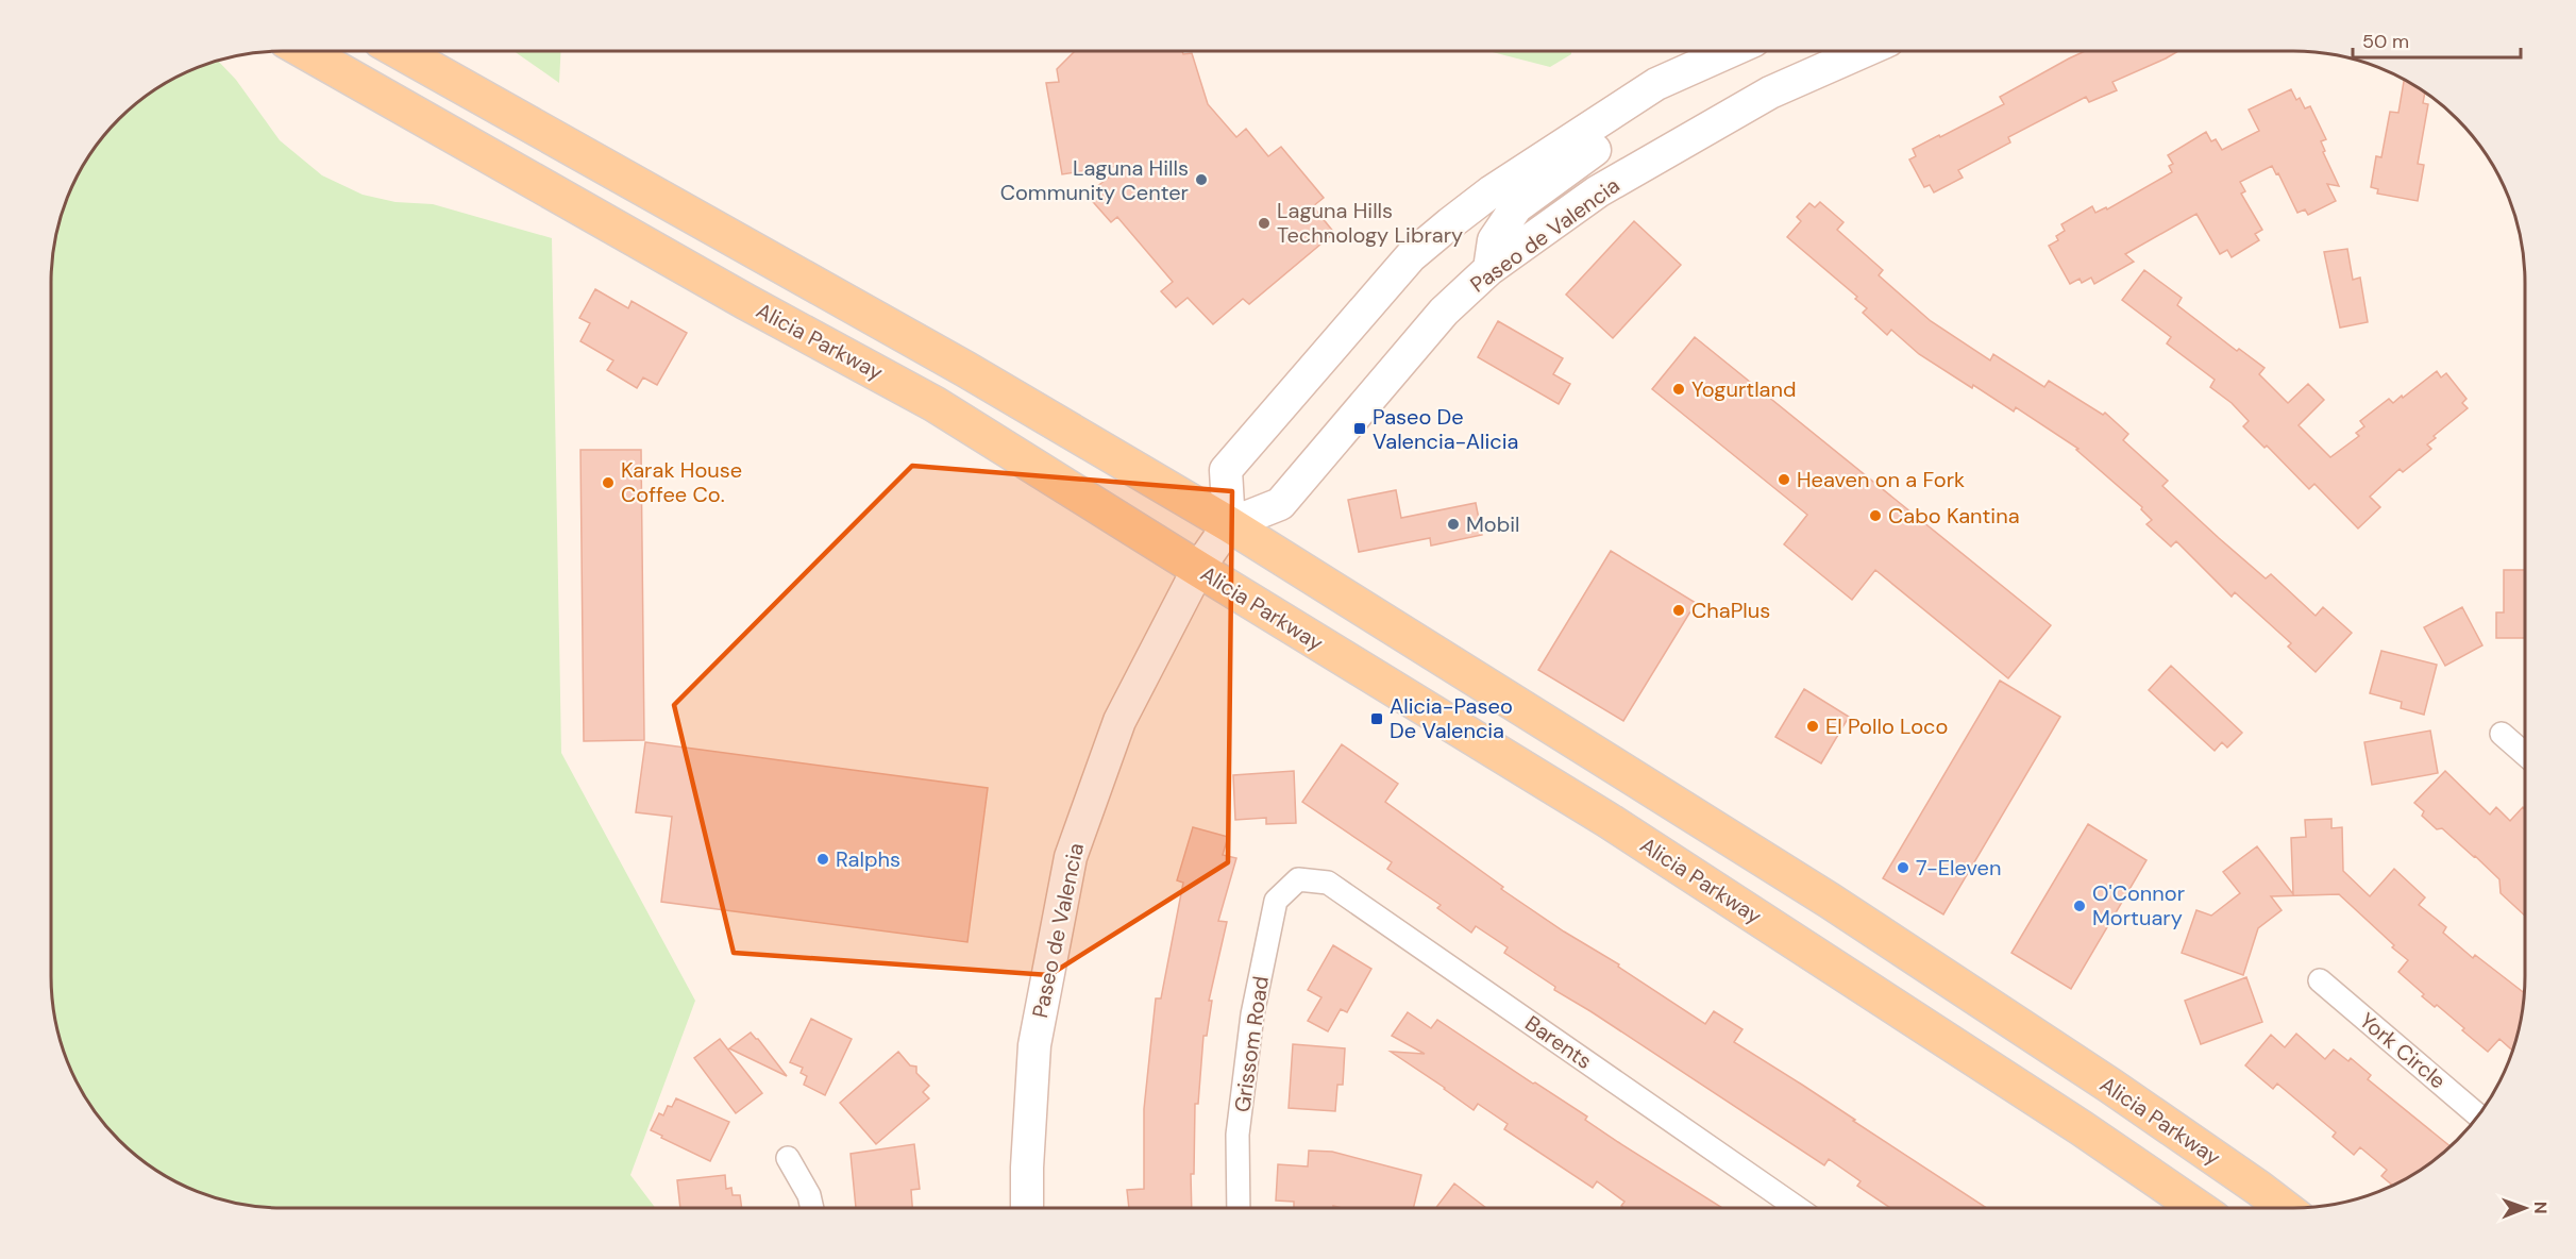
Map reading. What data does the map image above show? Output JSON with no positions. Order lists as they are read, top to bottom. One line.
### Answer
{"streets":{"main road":["Paseo de Valencia","Alicia Parkway"],"street":["Barents","Grissom Road","York Circle"]},"crossings":[["Paseo de Valencia","Alicia Parkway"],["Barents","Grissom Road"]],"places":{"other":["Laguna Hills Community Center","Laguna Hills Technology Library","Yogurtland","Heaven on a Fork","Karak House Coffee Co.","Cabo Kantina","Mobil","ChaPlus","El Pollo Loco","Ralphs","7-Eleven","O'Connor Mortuary"],"transit":["Paseo De Valencia-Alicia","Alicia-Paseo De Valencia"]},"scale_bar":"50 m","north":"right"}
